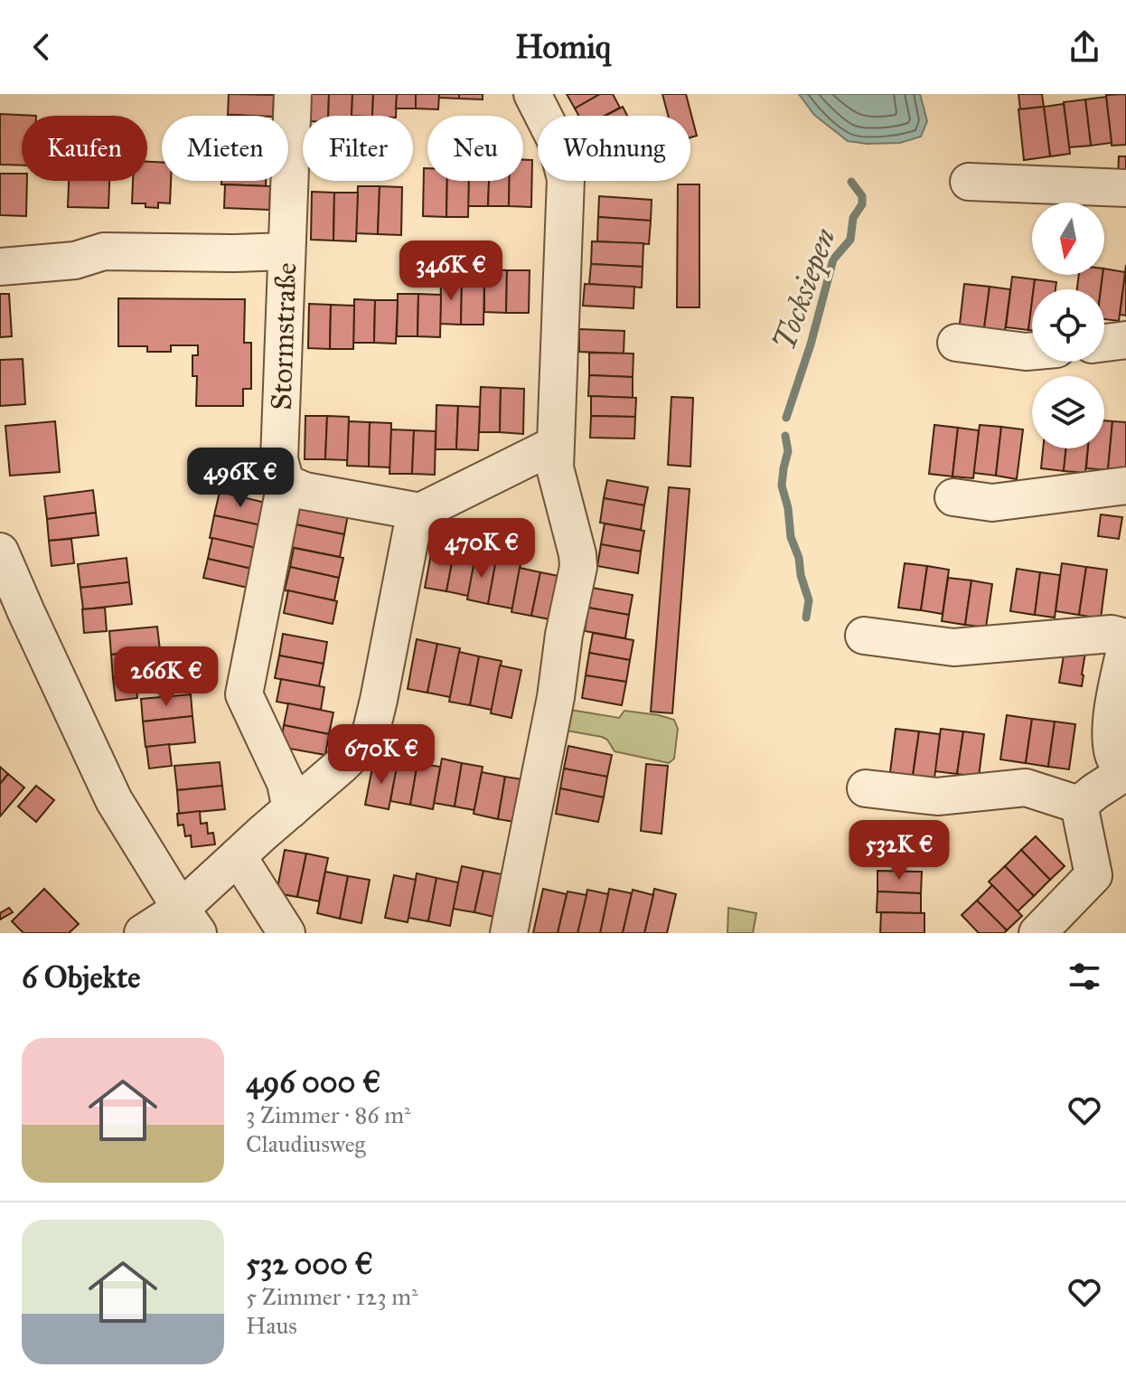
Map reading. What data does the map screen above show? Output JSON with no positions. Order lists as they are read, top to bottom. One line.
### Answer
{"streets":{"street":["Stormstraße"]},"water":["Tocksiepen"],"north":"bottom","page":{"header":"Homiq","chip":["Kaufen","Mieten","Filter","Neu","Wohnung"],"price":["346K €","496K €","470K €","266K €","670K €","532K €"],"heading":"6 Objekte","list":[{"name":"496 000 €","note":"3 Zimmer · 86 m² · Claudiusweg"},{"name":"532 000 €","note":"5 Zimmer · 123 m² · Haus"}]}}
